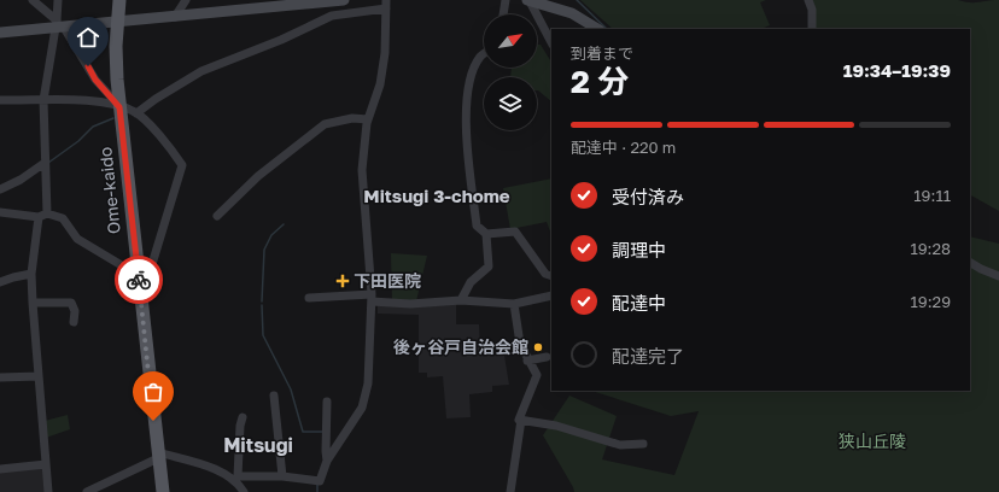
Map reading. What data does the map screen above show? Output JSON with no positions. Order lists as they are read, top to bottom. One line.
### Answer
{"streets":{"main road":["Ome-kaido"]},"districts":["Mitsugi 3-chome","Mitsugi"],"parks":["狭山丘陵"],"places":{"health":["下田医院"],"other":["後ヶ谷戸自治会館"]},"north":"top right","page":{"heading":["2 分","到着まで","19:34–19:39"],"bar":"配達中 · 220 m","list":[["受付済み","19:11"],["調理中","19:28"],["配達中","19:29"],"配達完了"]}}
